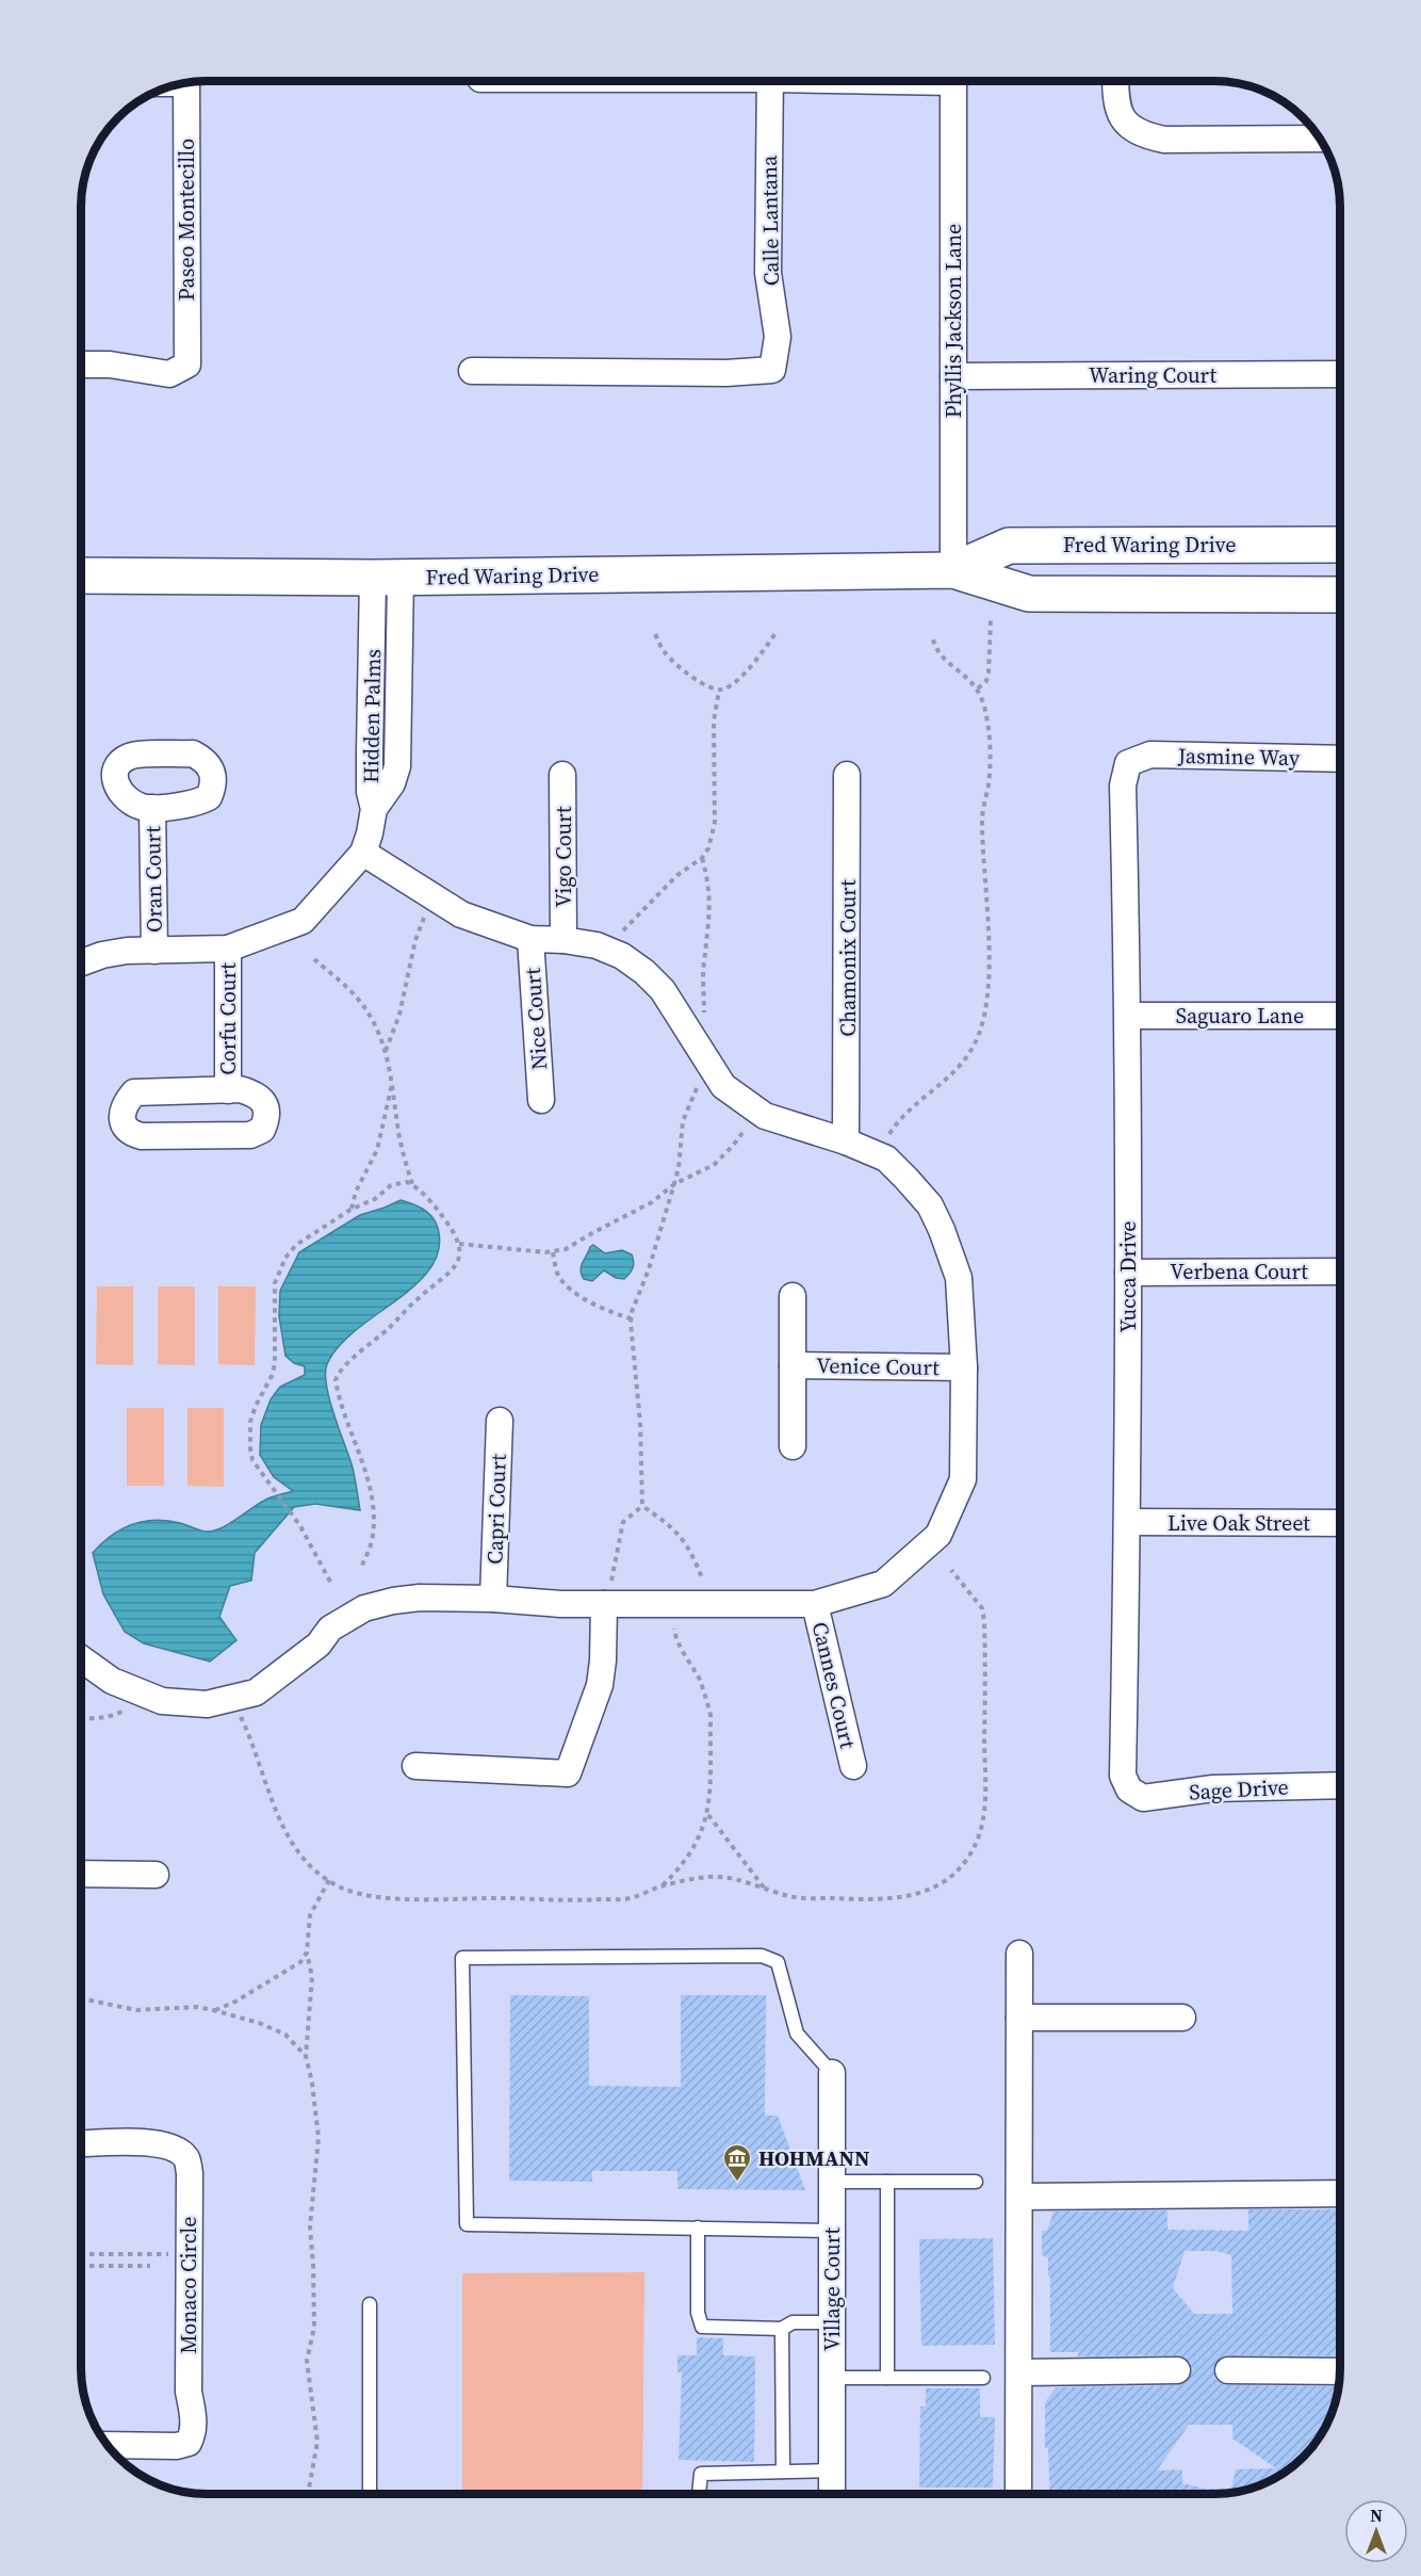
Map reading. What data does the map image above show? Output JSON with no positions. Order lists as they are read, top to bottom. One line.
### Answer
{"streets":{"main road":["Fred Waring Drive"],"street":["Paseo Montecillo","Calle Lantana","Phyllis Jackson Lane","Waring Court","Hidden Palms","Jasmine Way","Vigo Court","Oran Court","Chamonix Court","Saguaro Lane","Corfu Court","Nice Court","Verbena Court","Yucca Drive","Venice Court","Capri Court","Live Oak Street","Cannes Court","Sage Drive","Monaco Circle","Village Court"]},"crossings":[["Phyllis Jackson Lane","Waring Court"],["Phyllis Jackson Lane","Fred Waring Drive"],["Fred Waring Drive","Hidden Palms"],["Jasmine Way","Yucca Drive"],["Saguaro Lane","Yucca Drive"],["Verbena Court","Yucca Drive"],["Yucca Drive","Live Oak Street"],["Yucca Drive","Sage Drive"]],"places":{"museum":["HOHMANN"]},"north":"top"}
